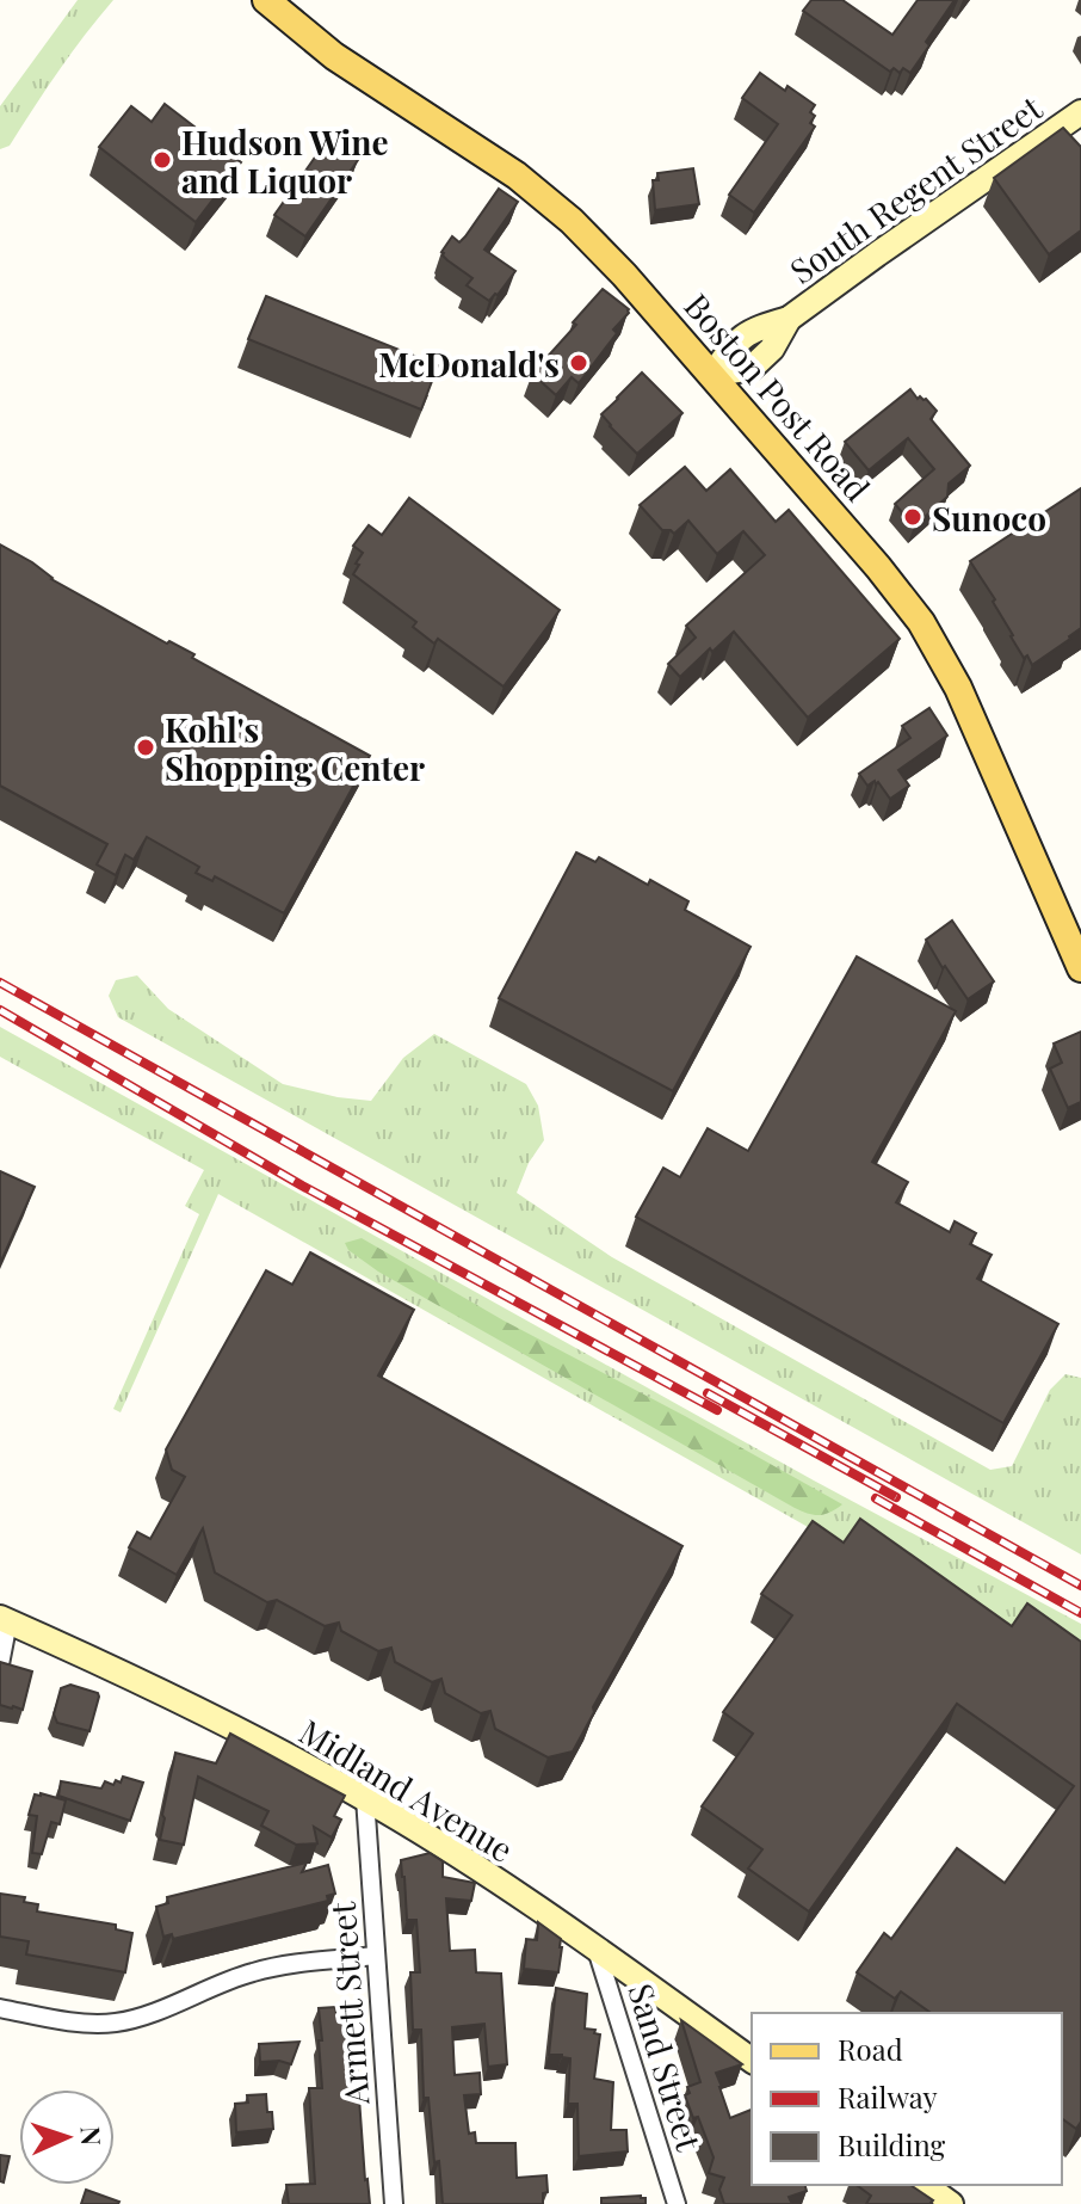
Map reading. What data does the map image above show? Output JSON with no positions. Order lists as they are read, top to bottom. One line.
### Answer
{"streets":{"main road":["Boston Post Road"],"street":["South Regent Street","Midland Avenue","Armett Street","Sand Street"]},"crossings":[["South Regent Street","Boston Post Road"],["Midland Avenue","Armett Street"],["Midland Avenue","Sand Street"]],"places":["Hudson Wine and Liquor","McDonald's","Sunoco","Kohl's Shopping Center"],"legend":["Road","Railway","Building"],"north":"right"}
